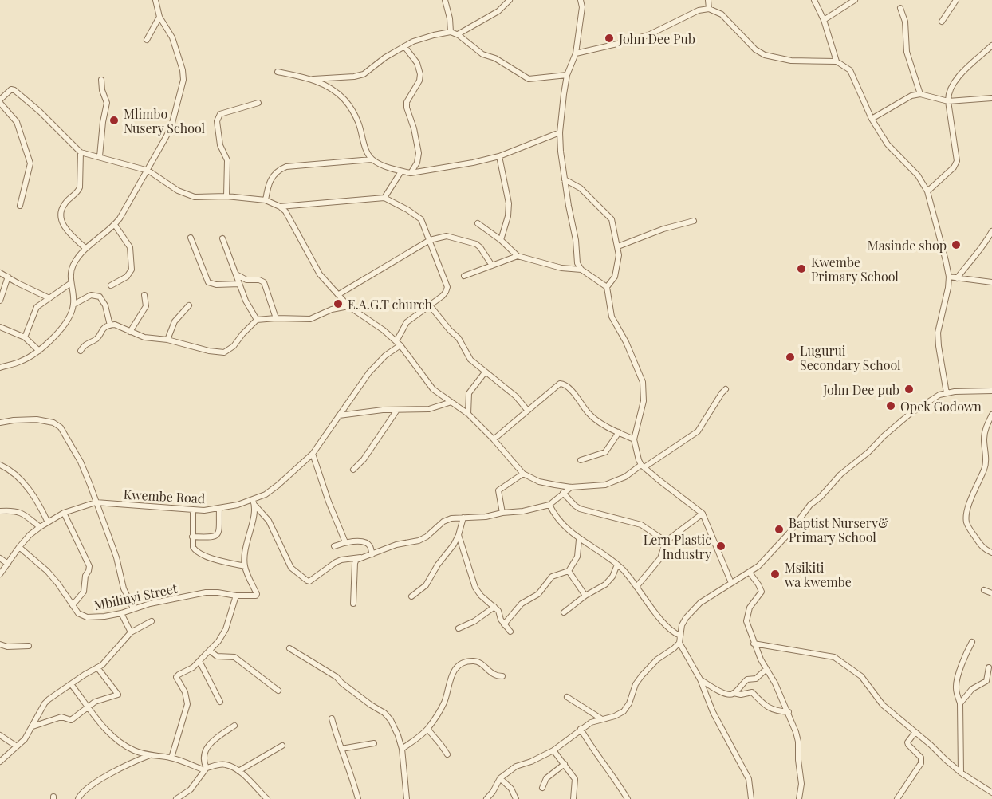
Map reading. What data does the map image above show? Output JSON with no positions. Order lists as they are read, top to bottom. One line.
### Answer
{"streets":{"street":["Kwembe Road","Mbilinyi Street"]},"crossings":[["Kwembe Road","Mbilinyi Street"]],"places":["John Dee Pub","Mlimbo Nusery School","Masinde shop","Kwembe Primary School","E.A.G.T church","Lugurui Secondary School","John Dee pub","Opek Godown","Baptist Nursery& Primary School","Lern Plastic Industry","Msikiti wa kwembe"]}
